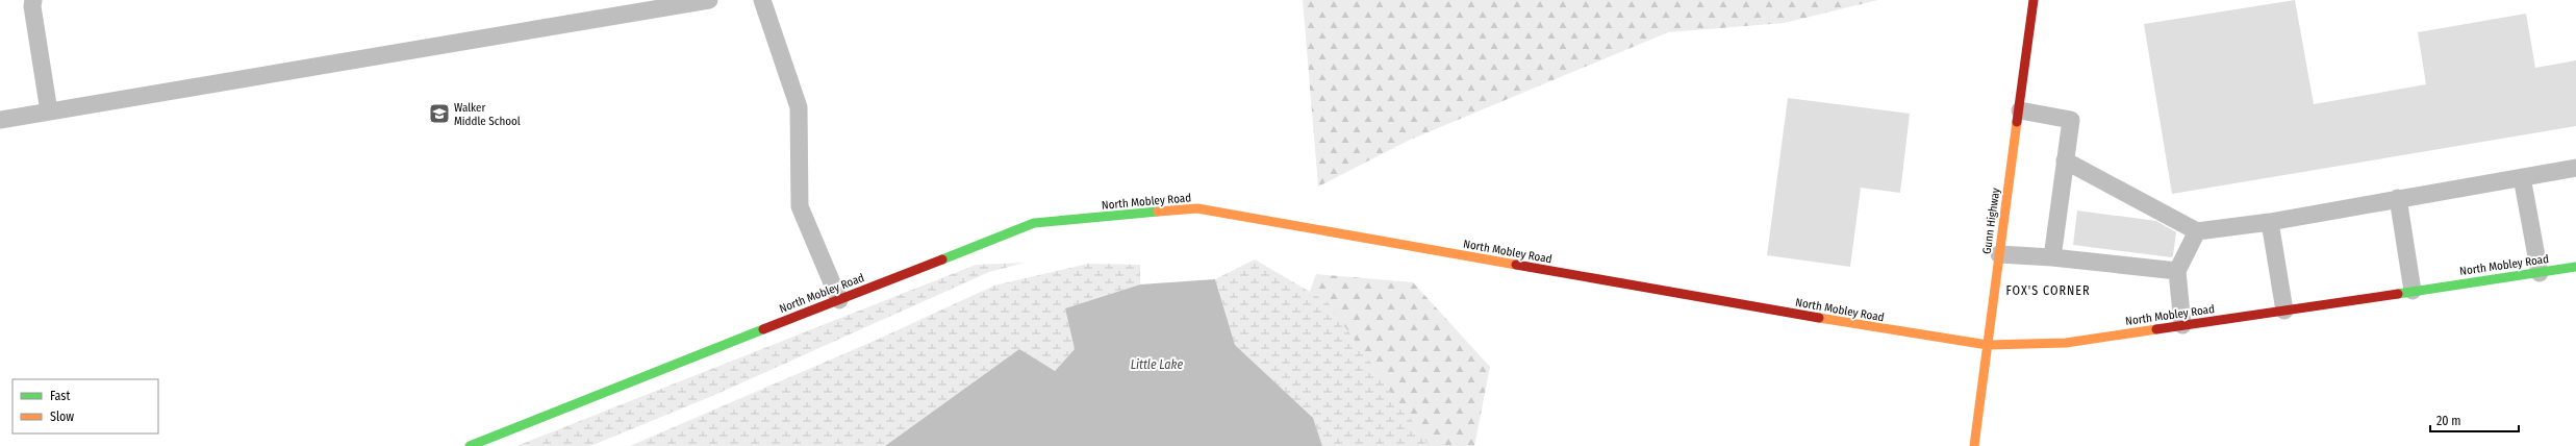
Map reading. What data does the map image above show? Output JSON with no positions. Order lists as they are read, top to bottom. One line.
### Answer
{"streets":{"street":["North Mobley Road","Gunn Highway"]},"crossings":[["North Mobley Road","Gunn Highway"]],"districts":["FOX'S CORNER"],"water":["Little Lake"],"places":{"school or university":["Walker Middle School"]},"legend":["Fast","Slow"],"scale_bar":"20 m"}
